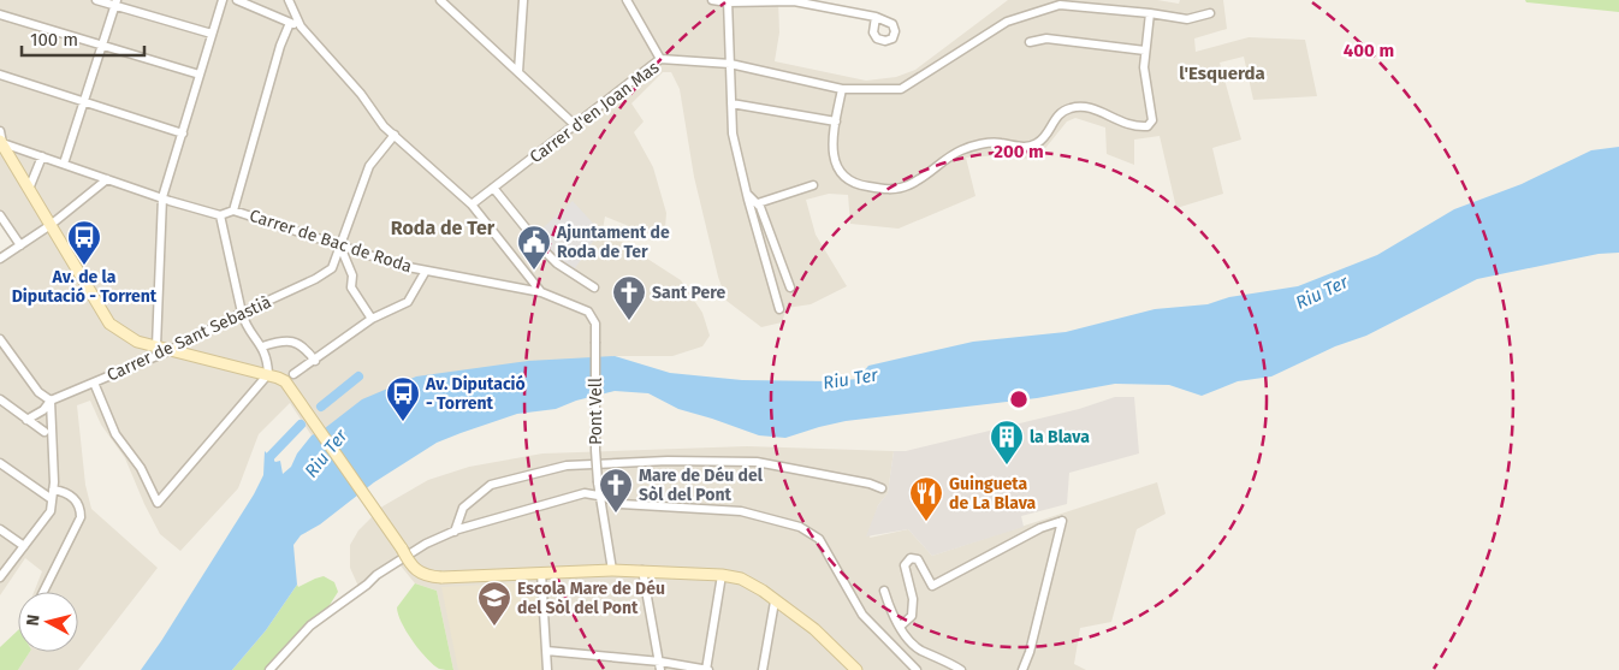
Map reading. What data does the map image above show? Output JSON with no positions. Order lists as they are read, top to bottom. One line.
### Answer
{"streets":{"street":["Carrer d'en Joan Mas","Carrer de Bac de Roda","Carrer de Sant Sebastià","Pont Vell"]},"crossings":[["Carrer de Bac de Roda","Carrer de Sant Sebastià"],["Carrer de Bac de Roda","Pont Vell"]],"districts":["l'Esquerda","Roda de Ter"],"water":["Riu Ter"],"places":{"bus stop":["Av. de la Diputació - Torrent","Av. Diputació - Torrent"],"public building":["Ajuntament de Roda de Ter"],"church":["Sant Pere","Mare de Déu del Sòl del Pont"],"building":["la Blava"],"restaurant":["Guingueta de La Blava"],"school or university":["Escola Mare de Déu del Sòl del Pont"]},"scale_bar":"100 m","north":"left","rings":["400 m","200 m"]}
